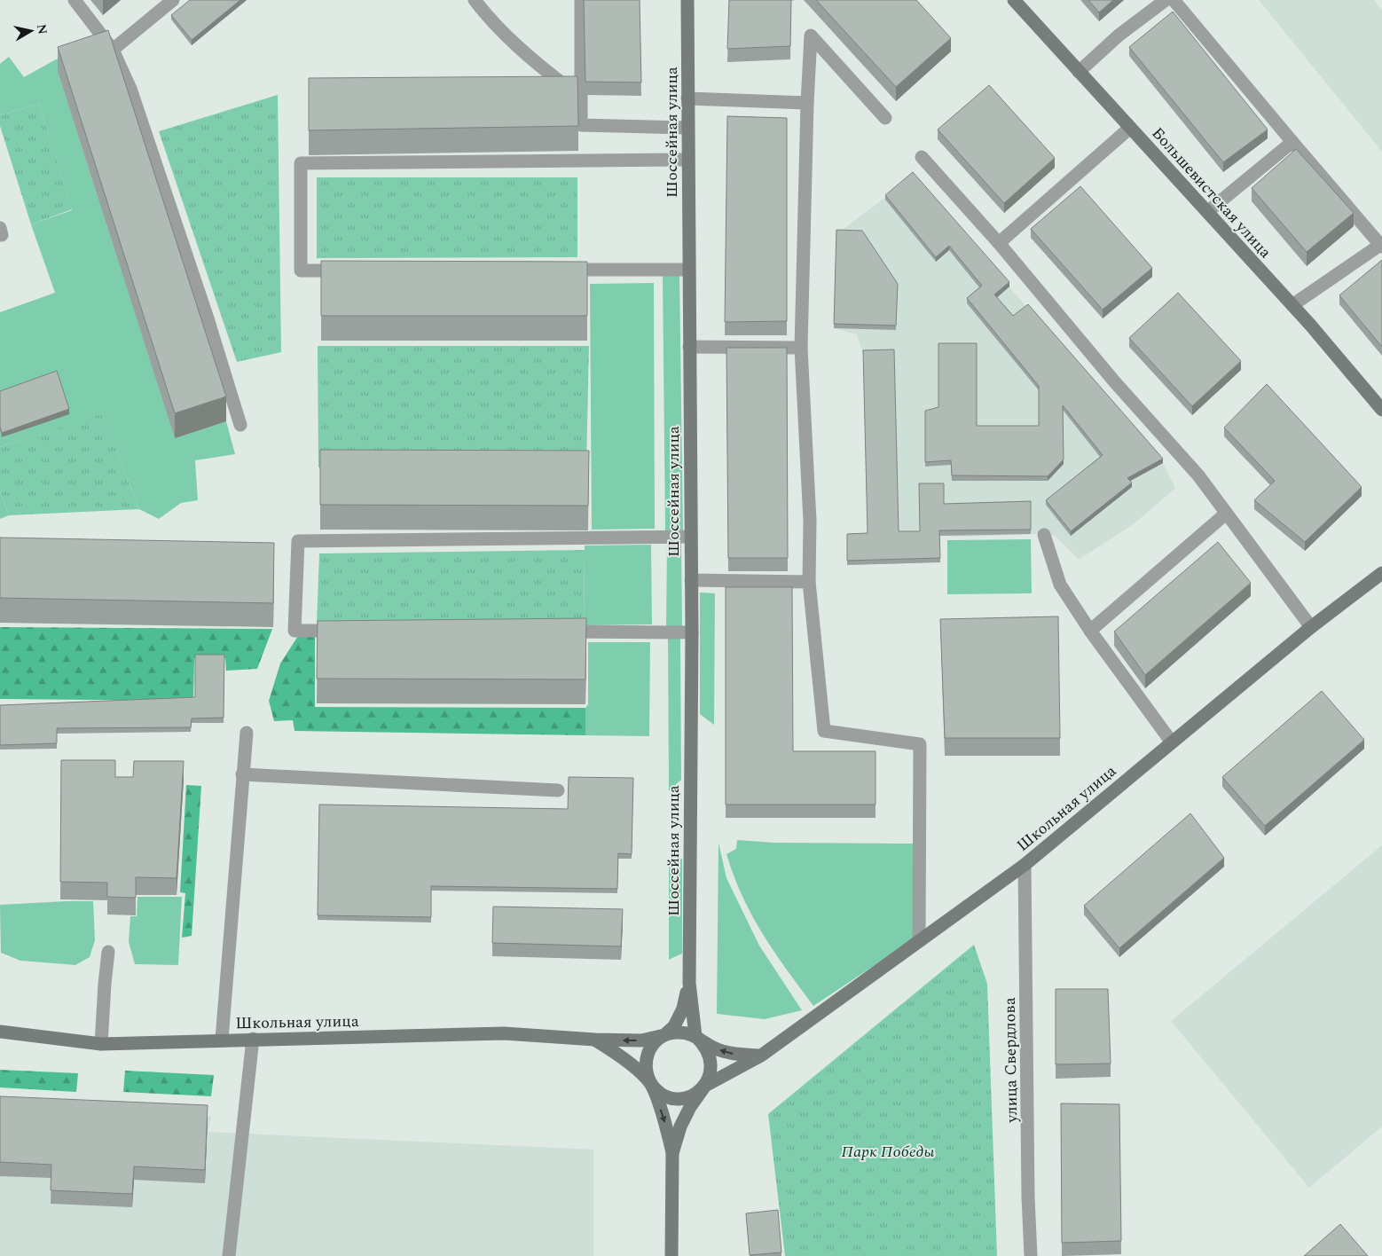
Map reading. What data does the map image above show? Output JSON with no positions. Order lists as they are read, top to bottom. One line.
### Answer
{"streets":{"street":["Шоссейная улица","Большевистская улица","Школьная улица","улица Свердлова"]},"crossings":[["Школьная улица","улица Свердлова"]],"parks":["Парк Победы"],"north":"right"}
